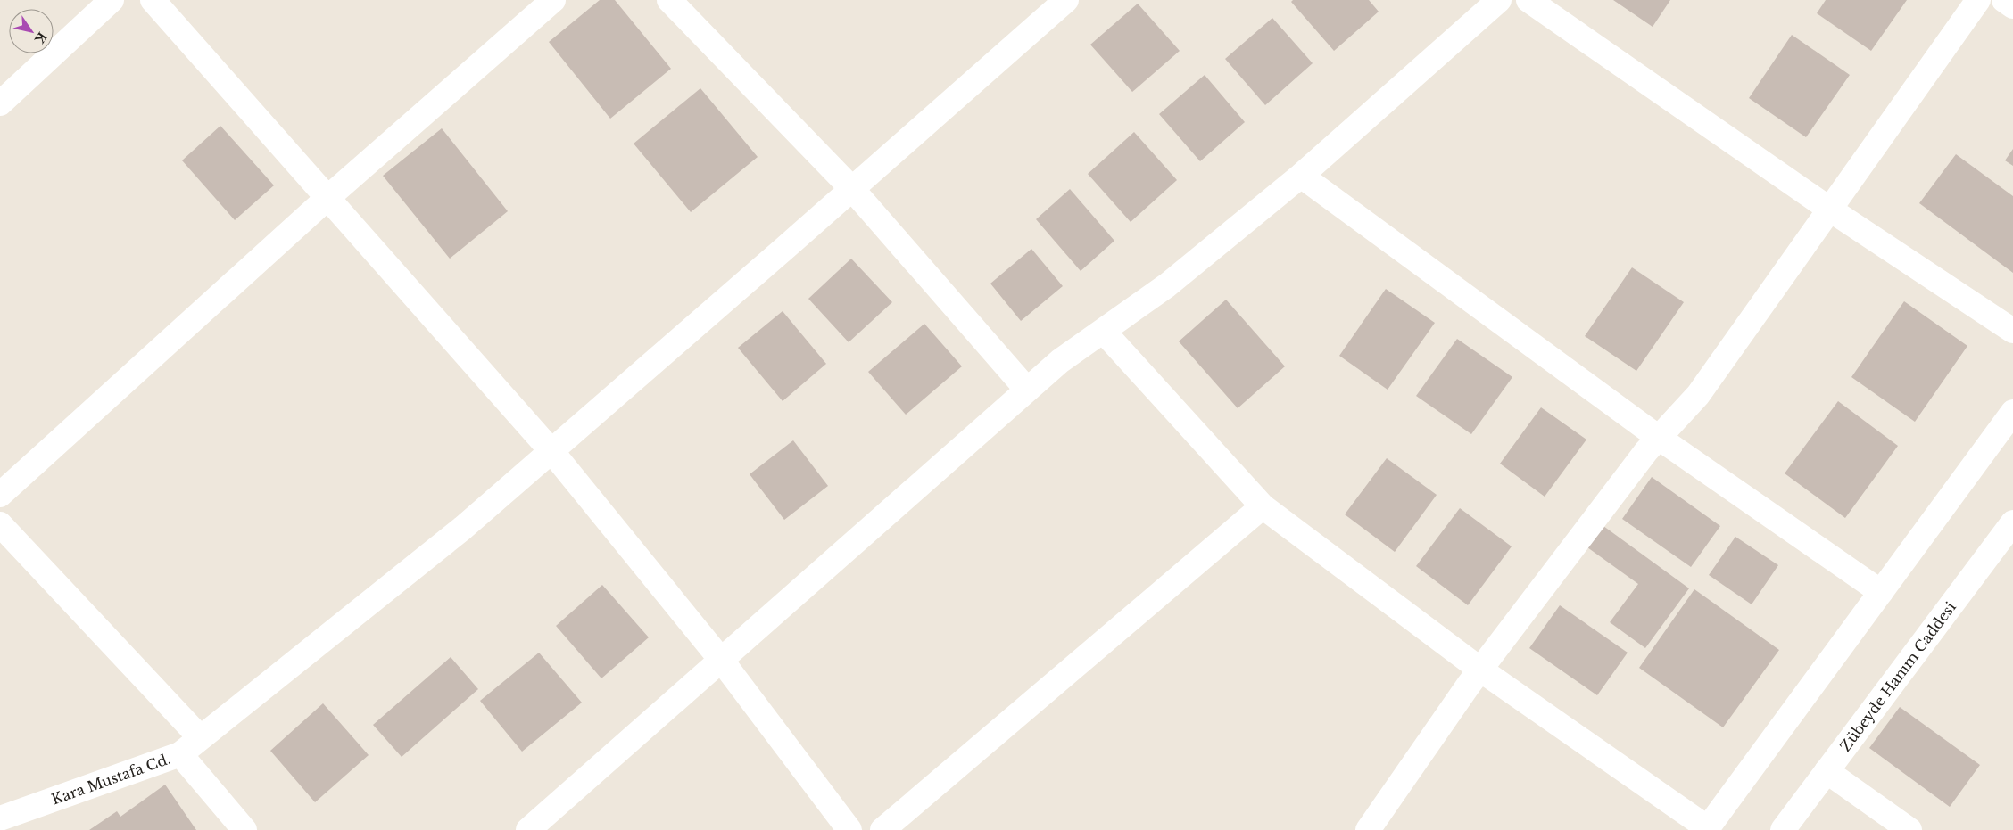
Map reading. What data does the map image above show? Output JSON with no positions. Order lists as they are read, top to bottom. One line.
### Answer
{"streets":{"street":["Zübeyde Hanım Caddesi","Kara Mustafa Cd."]},"north":"bottom right"}
